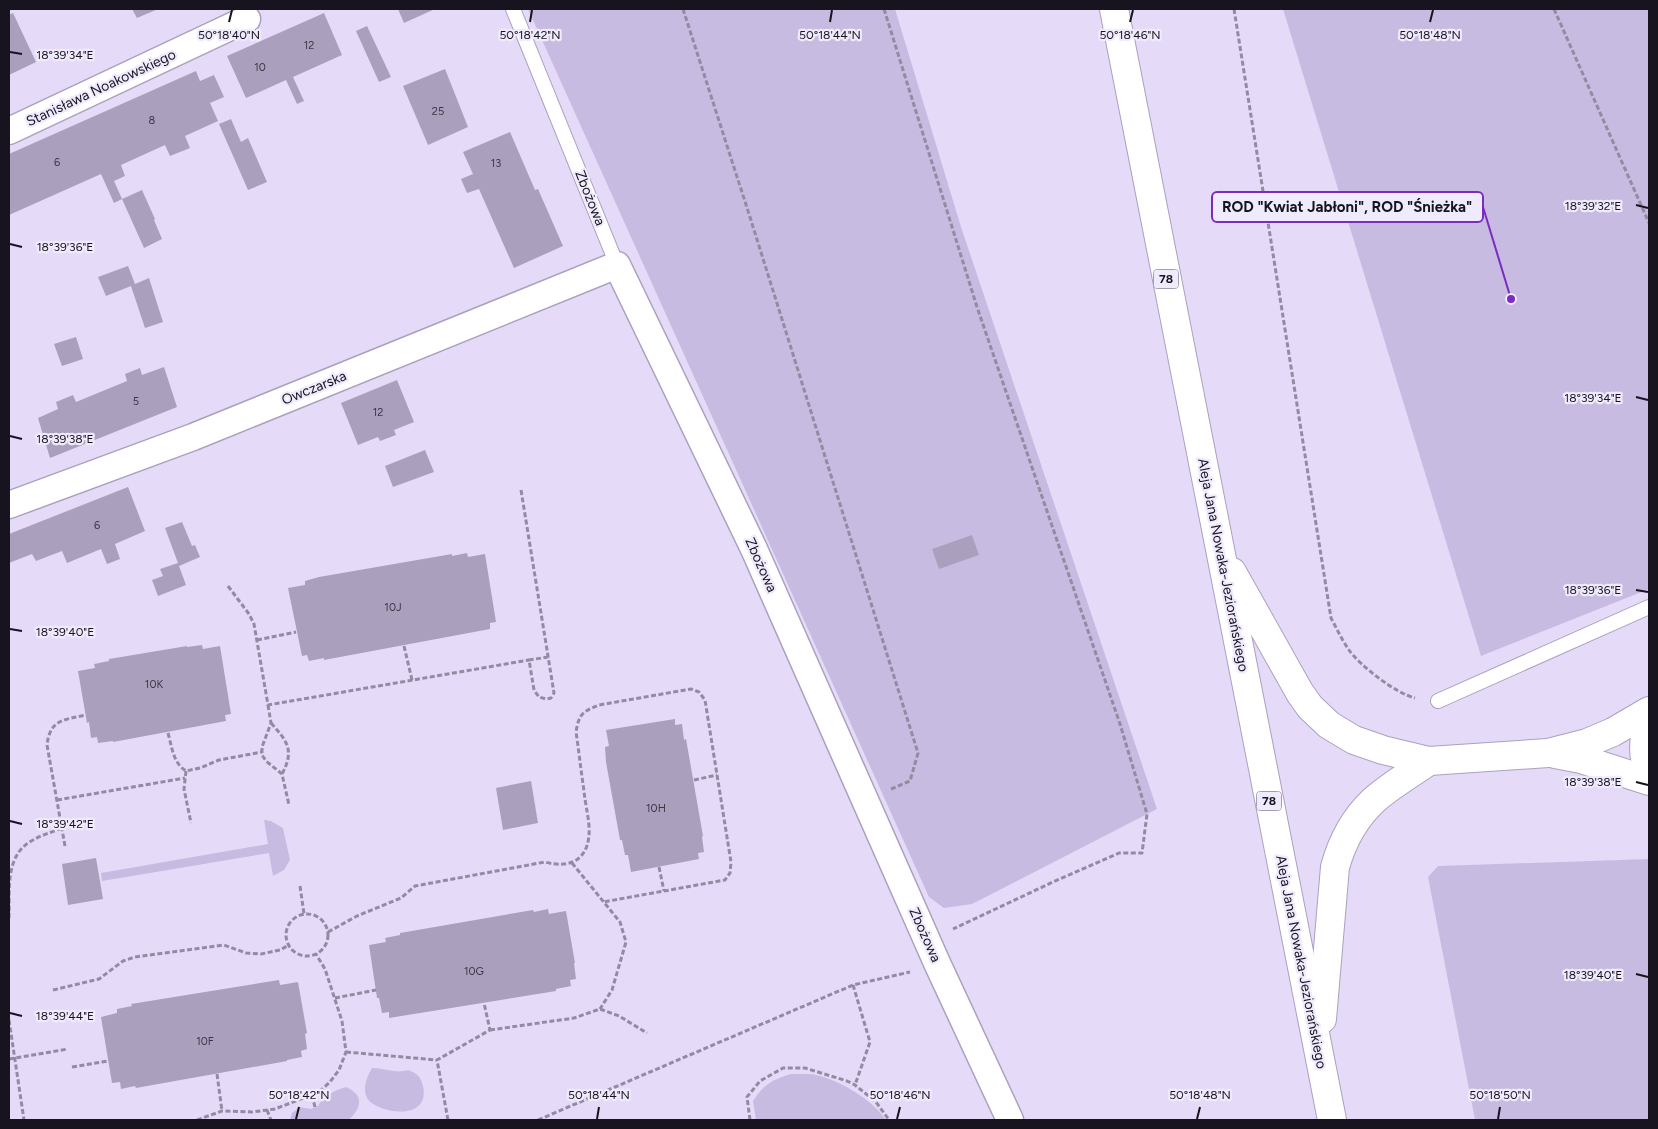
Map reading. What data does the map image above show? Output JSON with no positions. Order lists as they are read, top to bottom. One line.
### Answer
{"streets":{"main road":["78","Aleja Jana Nowaka-Jeziorańskiego"],"street":["Stanisława Noakowskiego","Zbożowa","Owczarska"]},"crossings":[["Zbożowa","Owczarska"]],"places":["ROD \"Kwiat Jabłoni\", ROD \"Śnieżka\""],"house_numbers":["12","10","25","8","6","13","5","12","6","10J","10K","10H","10G","10F"],"coordinates":["50°18'40\"N","50°18'42\"N","50°18'44\"N","50°18'46\"N","50°18'48\"N","18°39'34\"E","18°39'32\"E","18°39'36\"E","18°39'38\"E","18°39'40\"E","18°39'42\"E","18°39'44\"E","50°18'50\"N"]}
